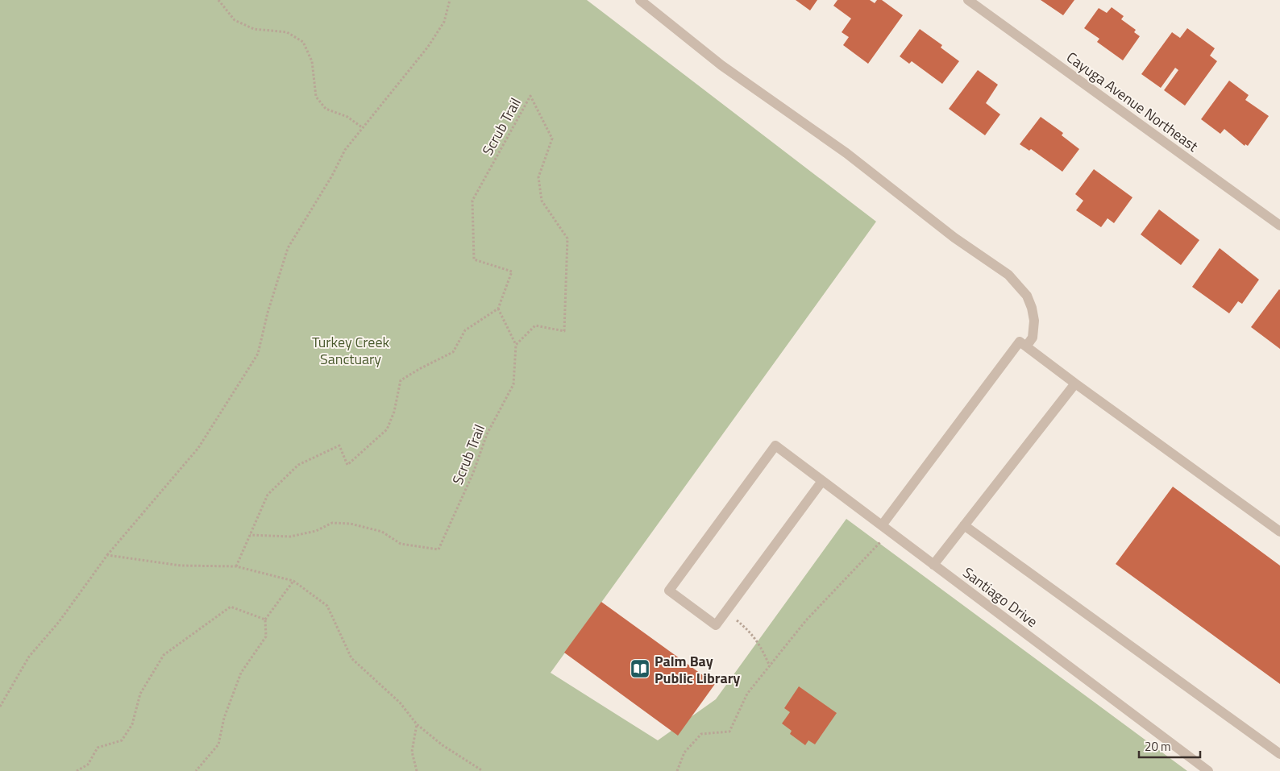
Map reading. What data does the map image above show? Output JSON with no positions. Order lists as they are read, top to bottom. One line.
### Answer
{"streets":{"street":["Cayuga Avenue Northeast","Santiago Drive"],"path":["Scrub Trail"]},"parks":["Turkey Creek Sanctuary"],"places":{"library":["Palm Bay Public Library"]},"scale_bar":"20 m"}
